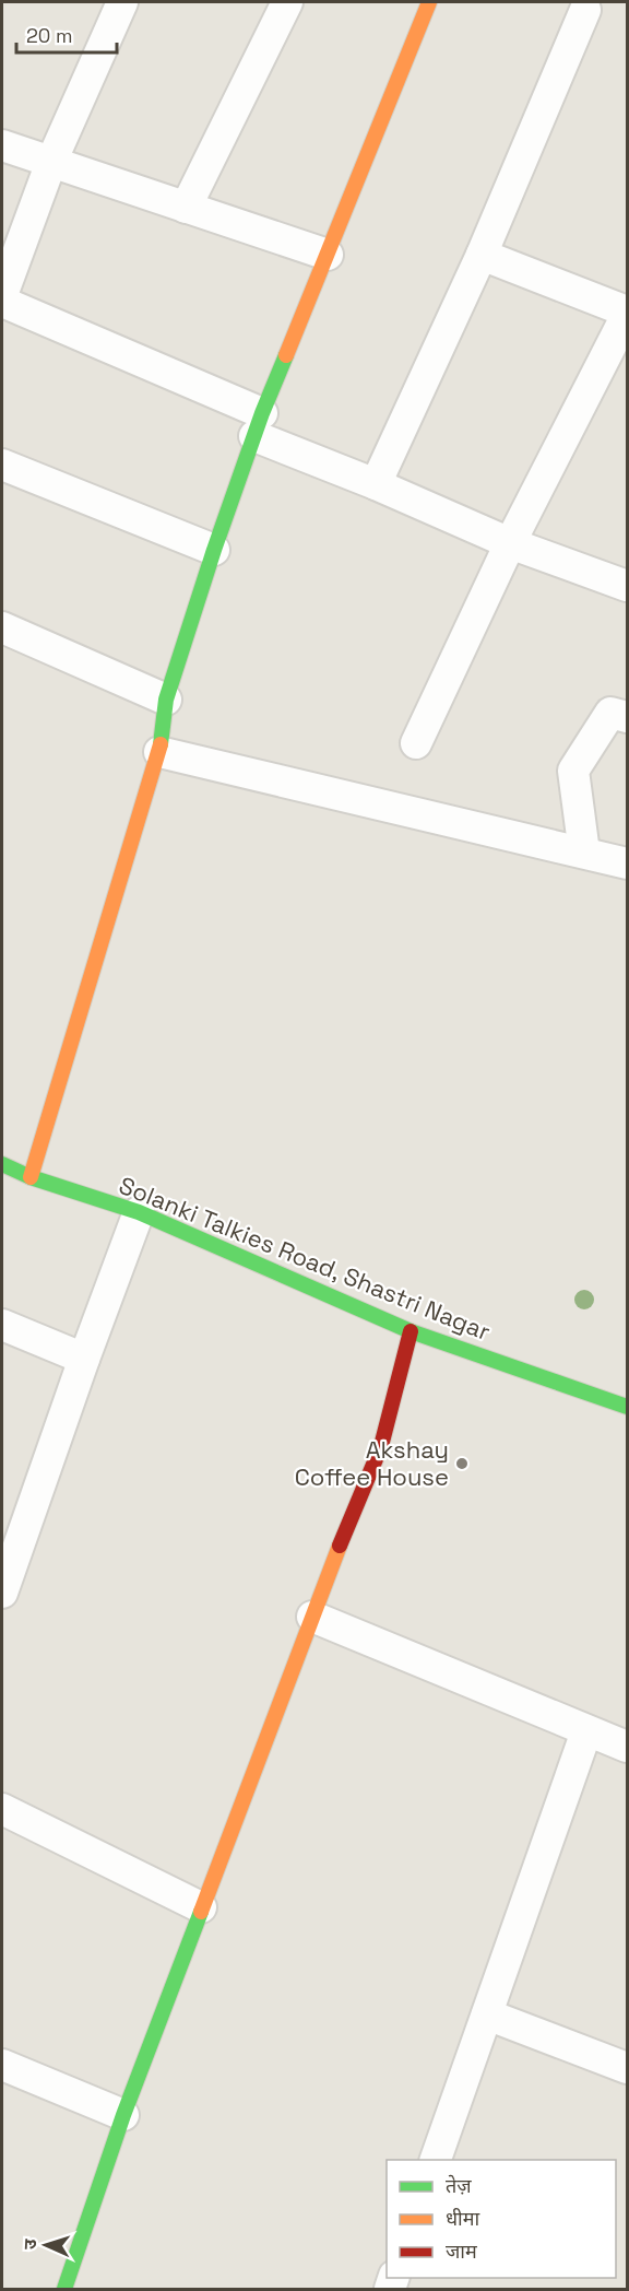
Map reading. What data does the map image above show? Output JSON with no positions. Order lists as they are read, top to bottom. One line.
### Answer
{"streets":{"street":["Solanki Talkies Road, Shastri Nagar"]},"places":["Akshay Coffee House"],"legend":["तेज़","धीमा","जाम"],"scale_bar":"20 m","north":"left"}
